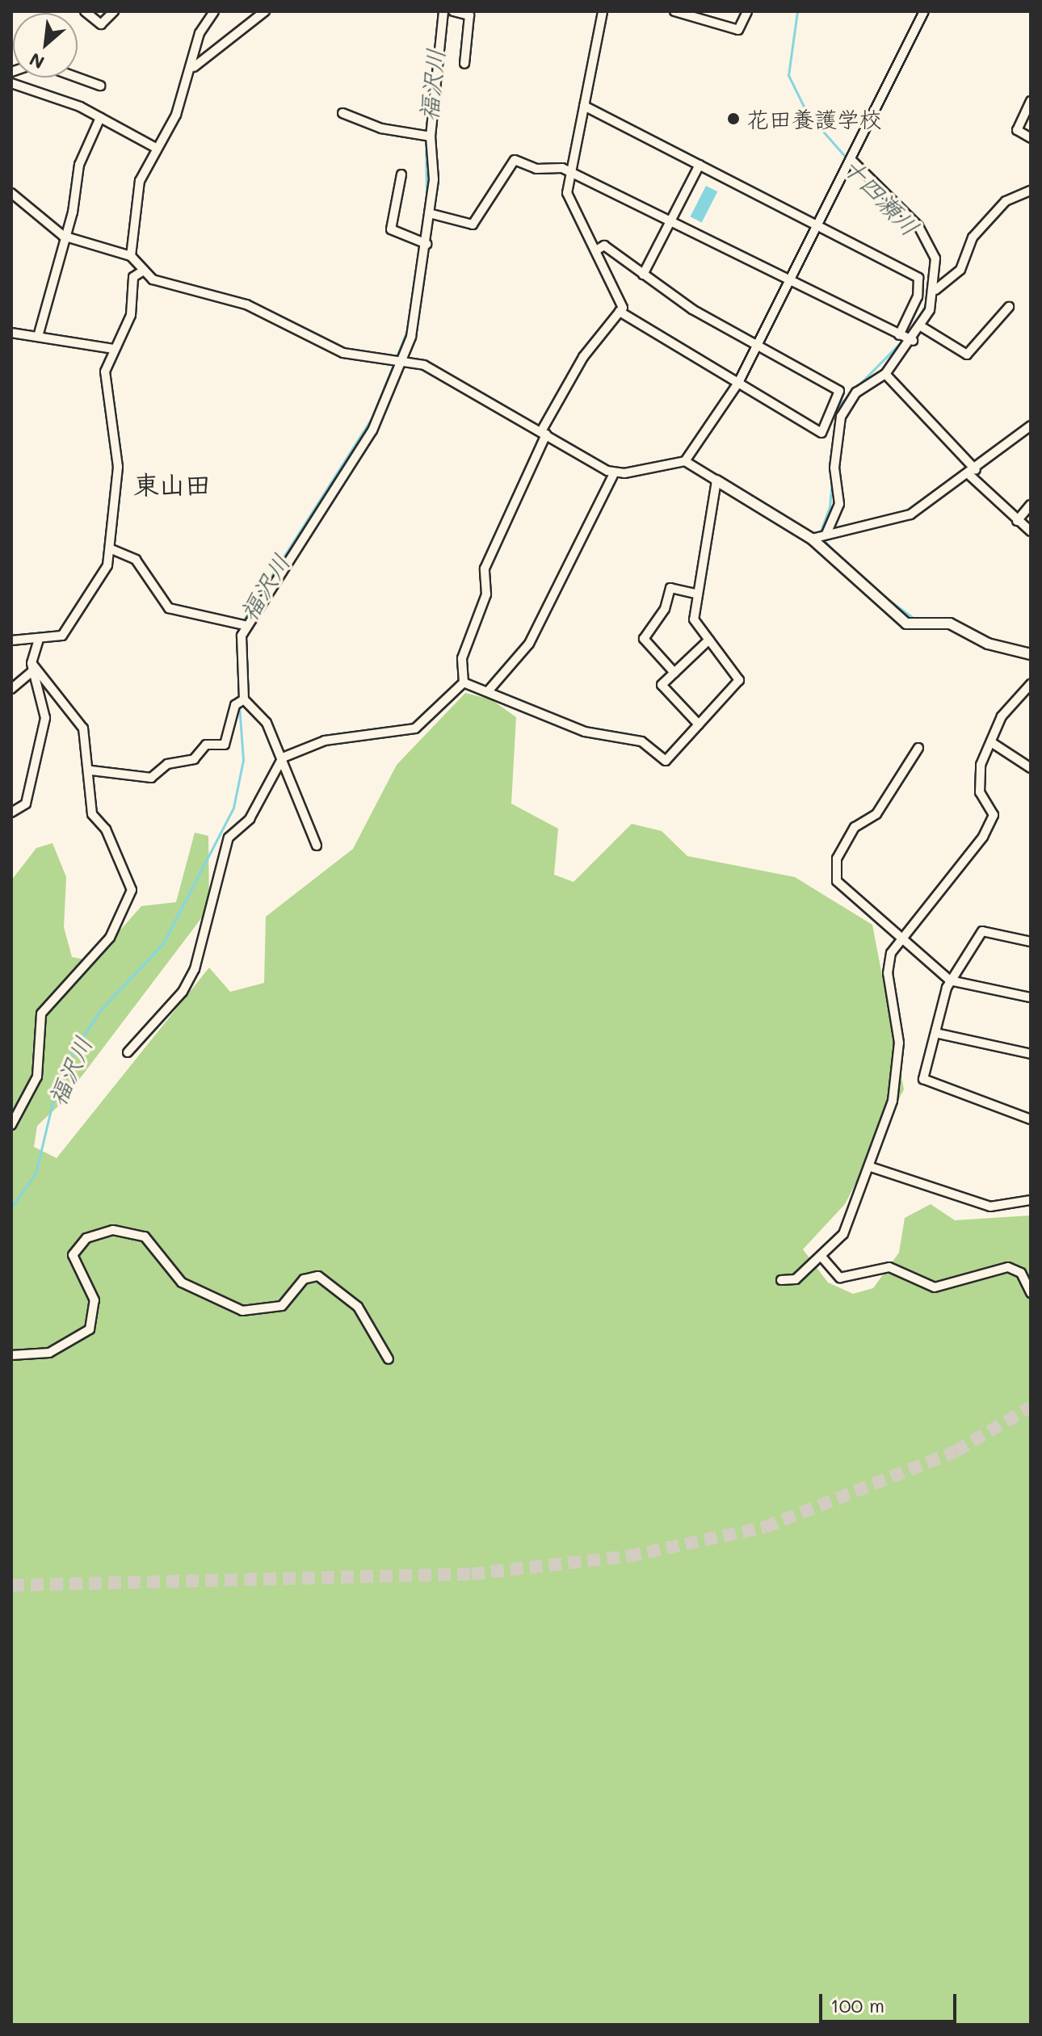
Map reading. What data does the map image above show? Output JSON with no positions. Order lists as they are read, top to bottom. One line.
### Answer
{"districts":["東山田"],"water":["福沢川","十四瀬川"],"places":["花田養護学校"],"scale_bar":"100 m","north":"bottom left"}
